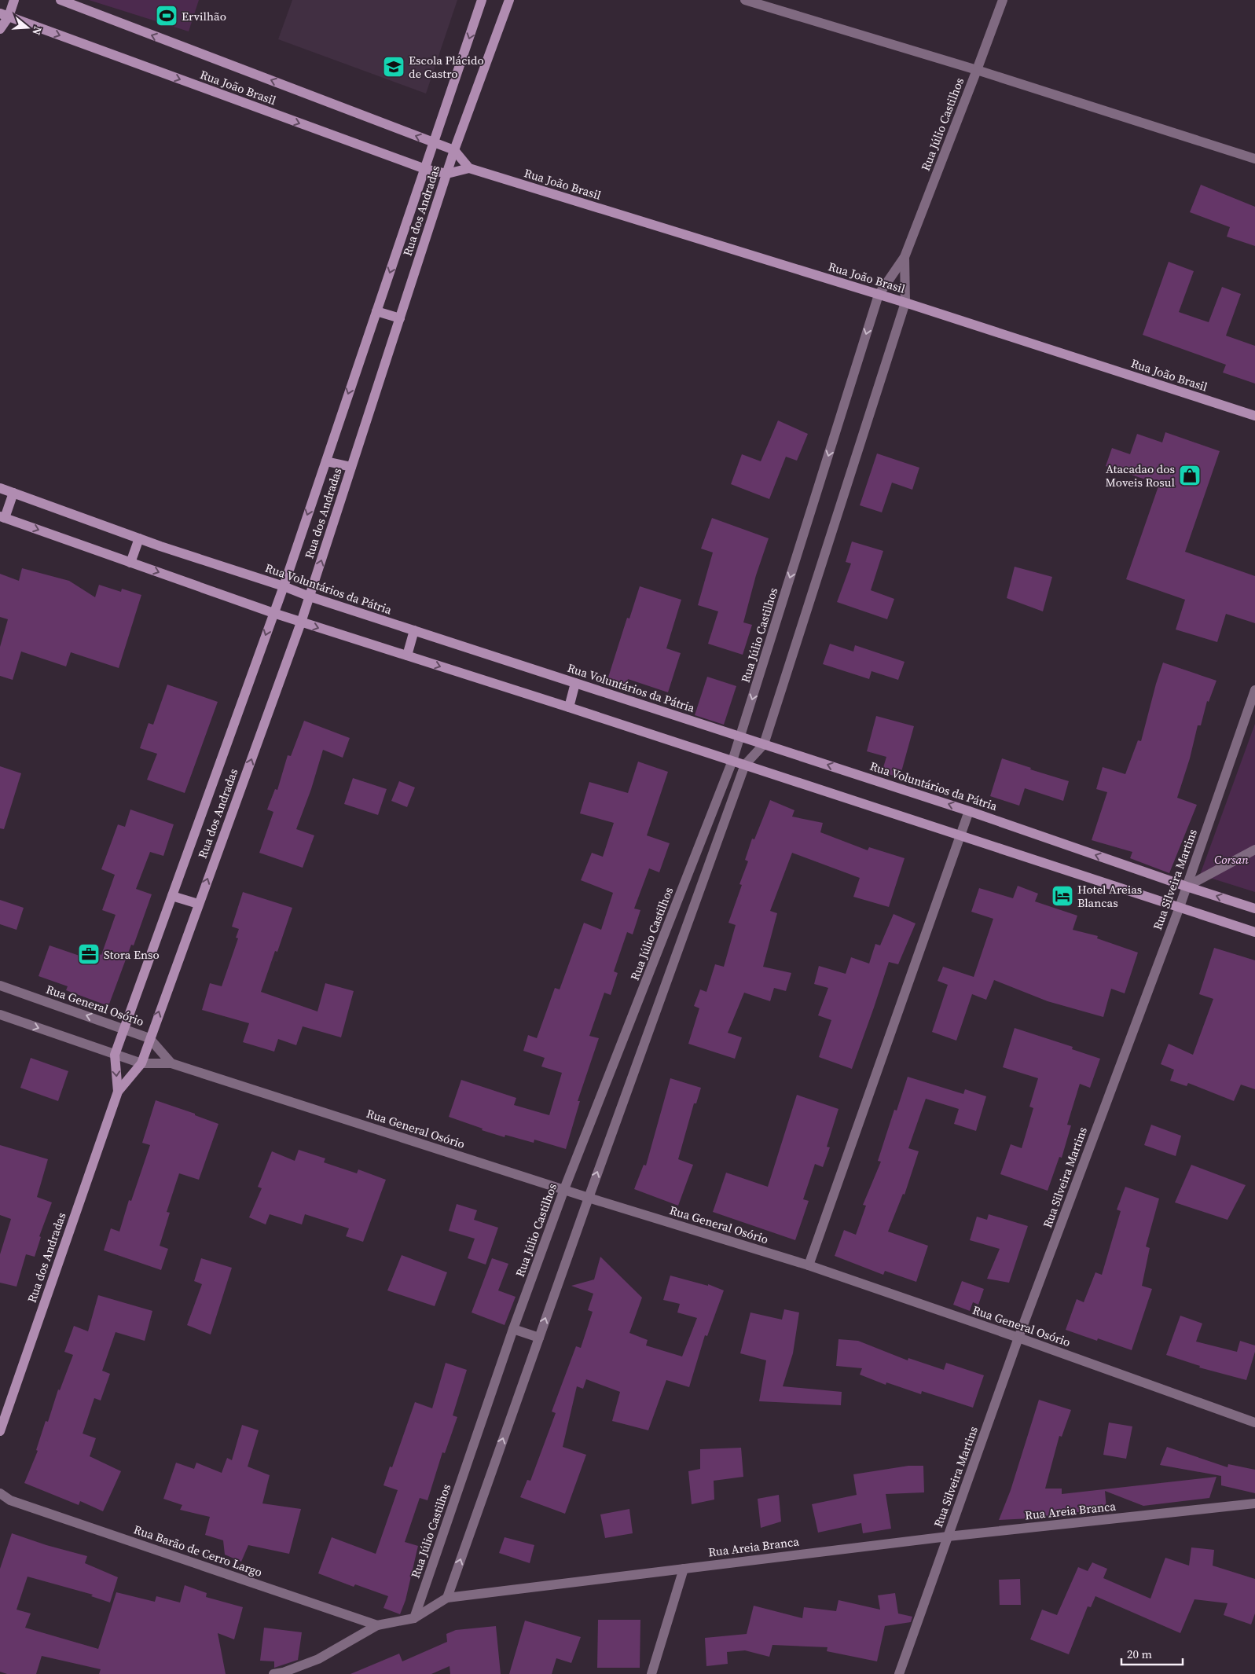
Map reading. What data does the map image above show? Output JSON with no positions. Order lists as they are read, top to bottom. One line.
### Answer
{"streets":{"street":["Rua João Brasil","Rua Júlio Castilhos","Rua dos Andradas","Rua Voluntários da Pátria","Rua Silveira Martins","Rua General Osório","Rua Areia Branca","Rua Barão de Cerro Largo"]},"crossings":[["Rua João Brasil","Rua Júlio Castilhos"],["Rua João Brasil","Rua dos Andradas"],["Rua Júlio Castilhos","Rua Voluntários da Pátria"],["Rua Júlio Castilhos","Rua General Osório"],["Rua Júlio Castilhos","Rua Areia Branca"],["Rua dos Andradas","Rua Voluntários da Pátria"],["Rua dos Andradas","Rua General Osório"],["Rua Voluntários da Pátria","Rua Silveira Martins"],["Rua Silveira Martins","Rua General Osório"],["Rua Silveira Martins","Rua Areia Branca"],["Rua Areia Branca","Rua Barão de Cerro Largo"]],"parks":["Corsan"],"places":{"sports":["Ervilhão"],"school or university":["Escola Plácido de Castro"],"shop":["Atacadao dos Moveis Rosul"],"hotel":["Hotel Areias Blancas"],"office":["Stora Enso"]},"scale_bar":"20 m","north":"right"}
